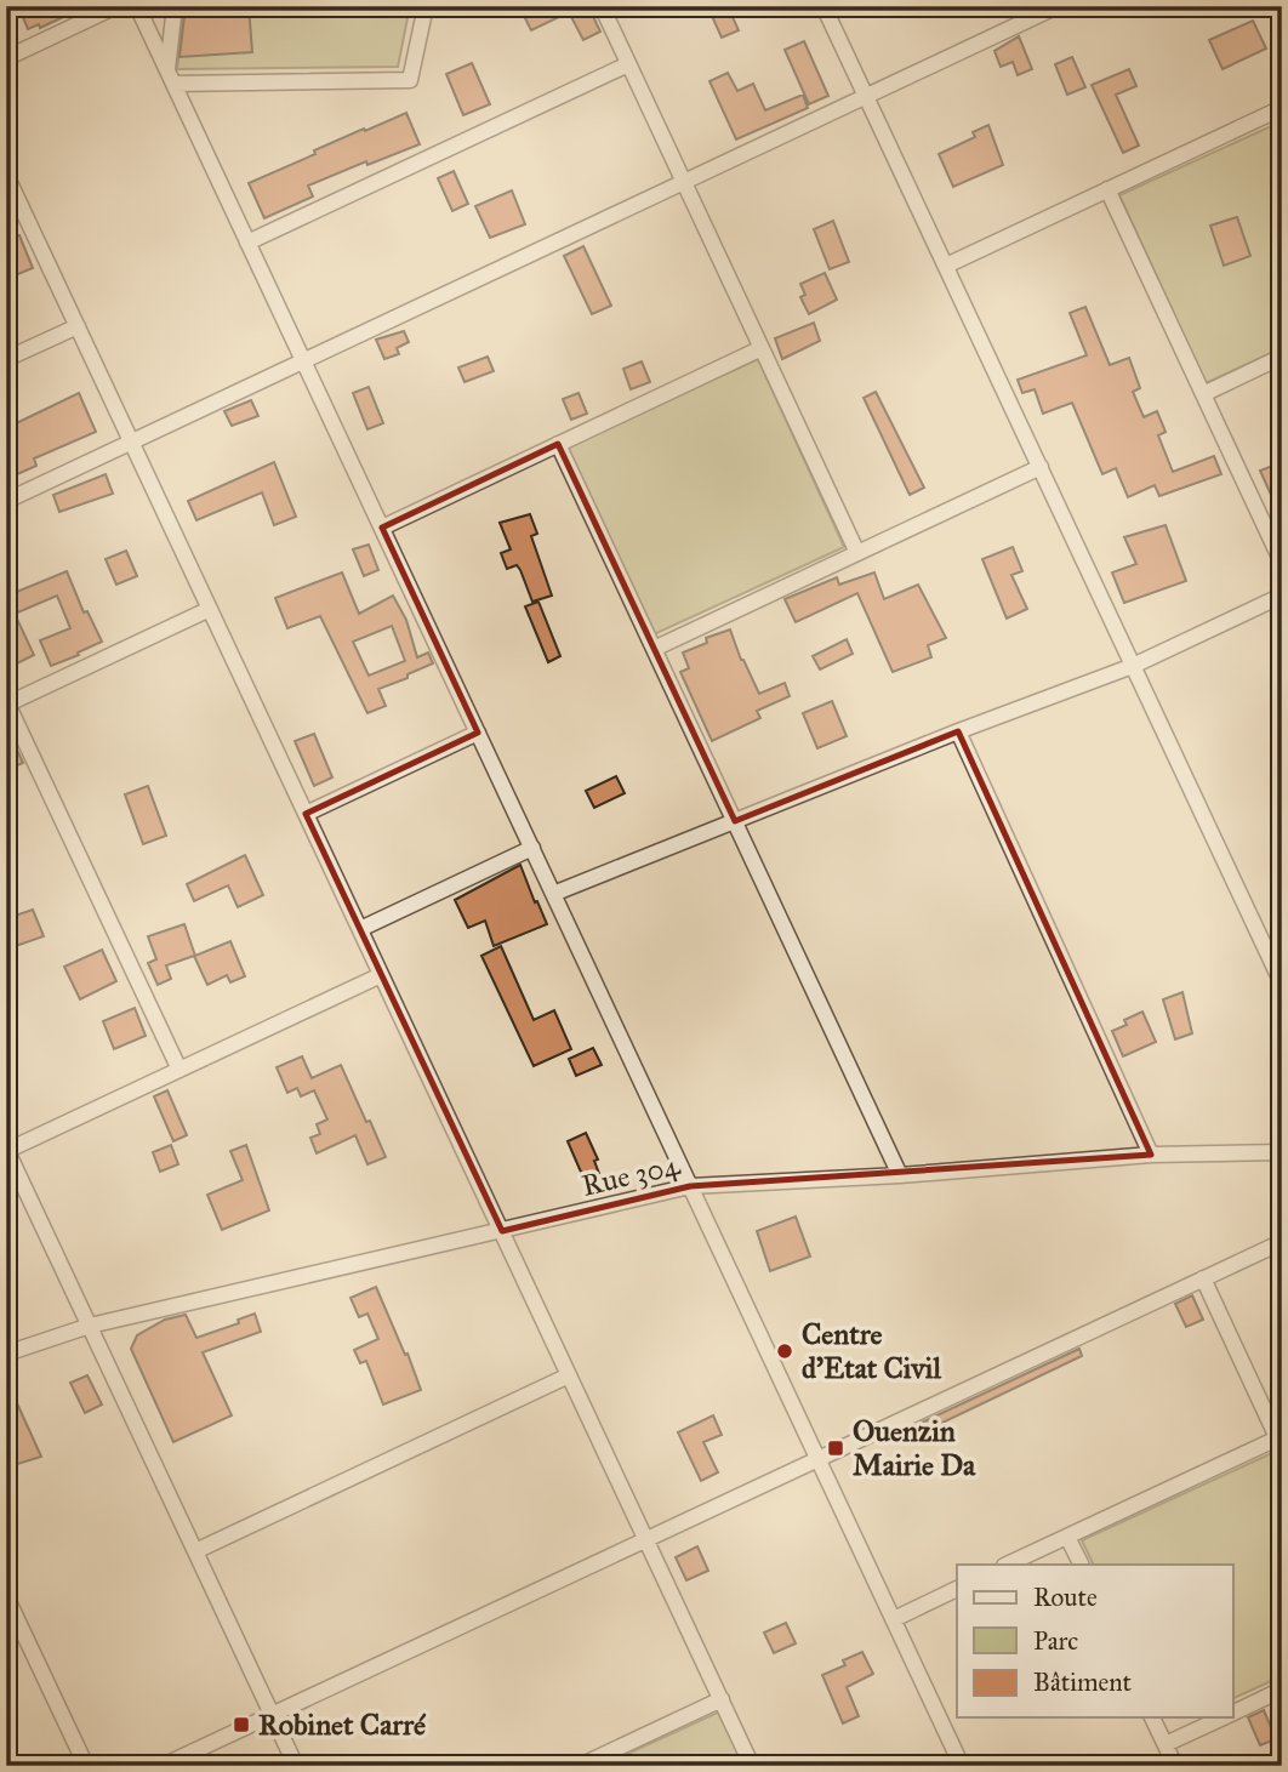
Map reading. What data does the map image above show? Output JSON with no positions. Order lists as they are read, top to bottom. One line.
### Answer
{"streets":{"street":["Rue 304"]},"places":{"other":["Centre d'Etat Civil"],"transit":["Ouenzin Mairie Da","Robinet Carré"]},"legend":["Route","Parc","Bâtiment"]}
